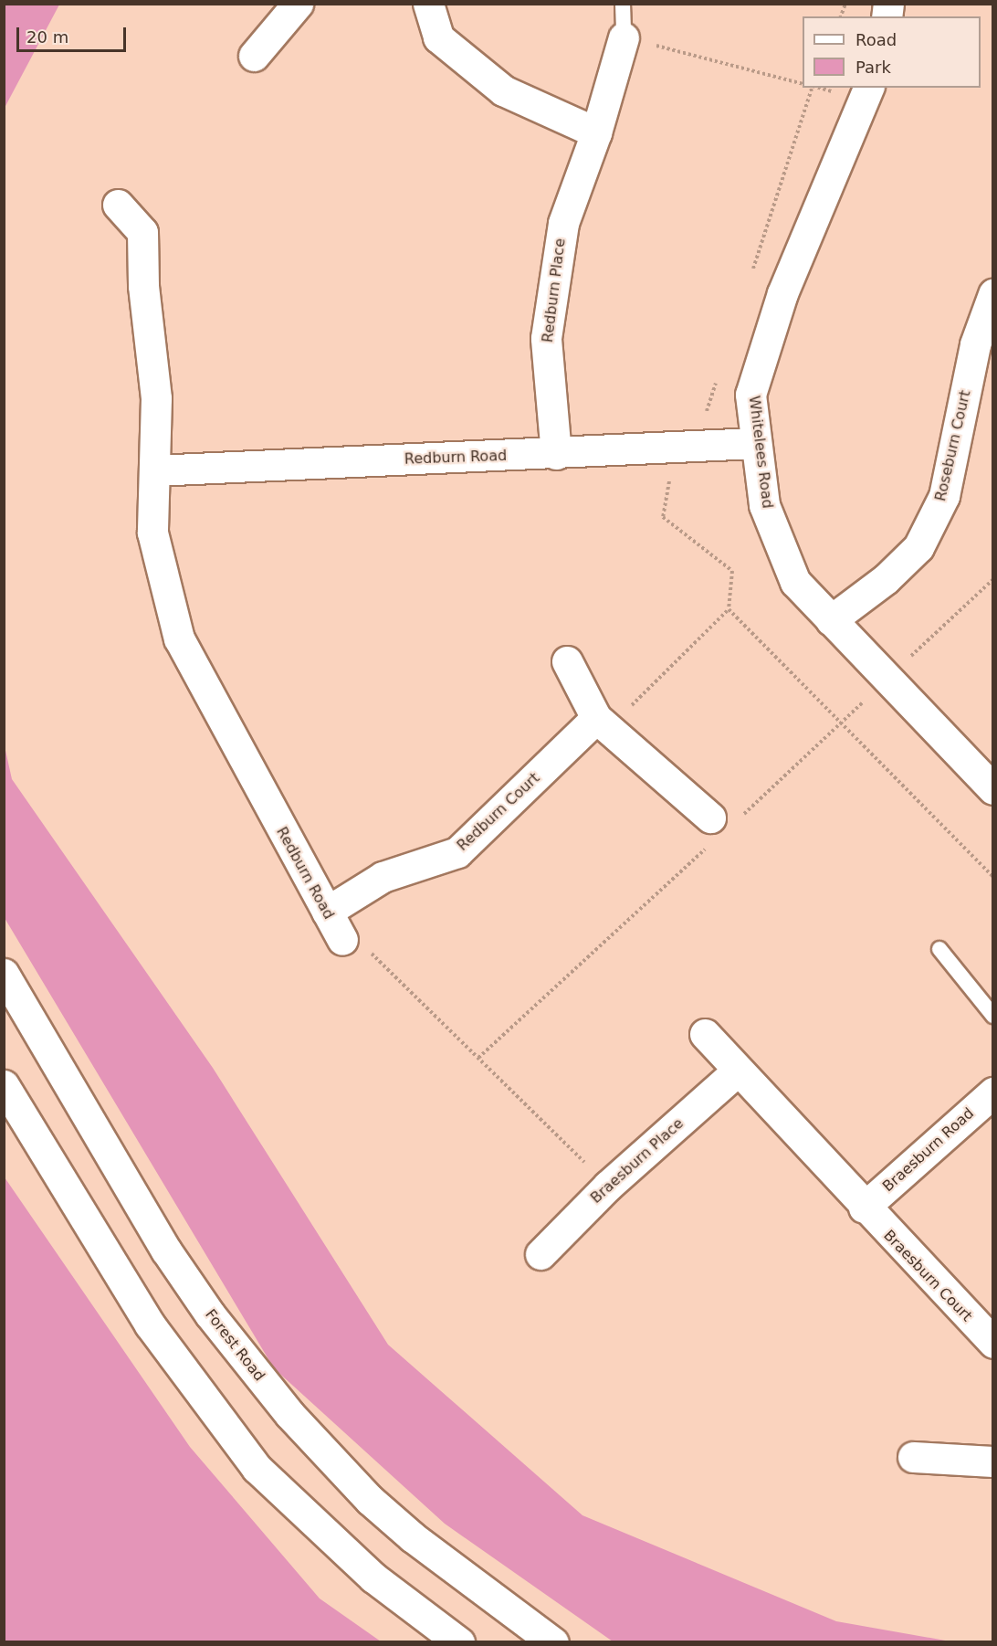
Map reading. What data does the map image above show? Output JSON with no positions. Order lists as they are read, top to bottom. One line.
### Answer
{"streets":{"street":["Redburn Place","Roseburn Court","Whitelees Road","Redburn Road","Redburn Court","Braesburn Road","Braesburn Place","Braesburn Court","Forest Road"]},"crossings":[["Redburn Place","Redburn Road"],["Roseburn Court","Whitelees Road"],["Whitelees Road","Redburn Road"],["Redburn Road","Redburn Court"],["Braesburn Road","Braesburn Court"]],"legend":["Road","Park"],"scale_bar":"20 m"}
